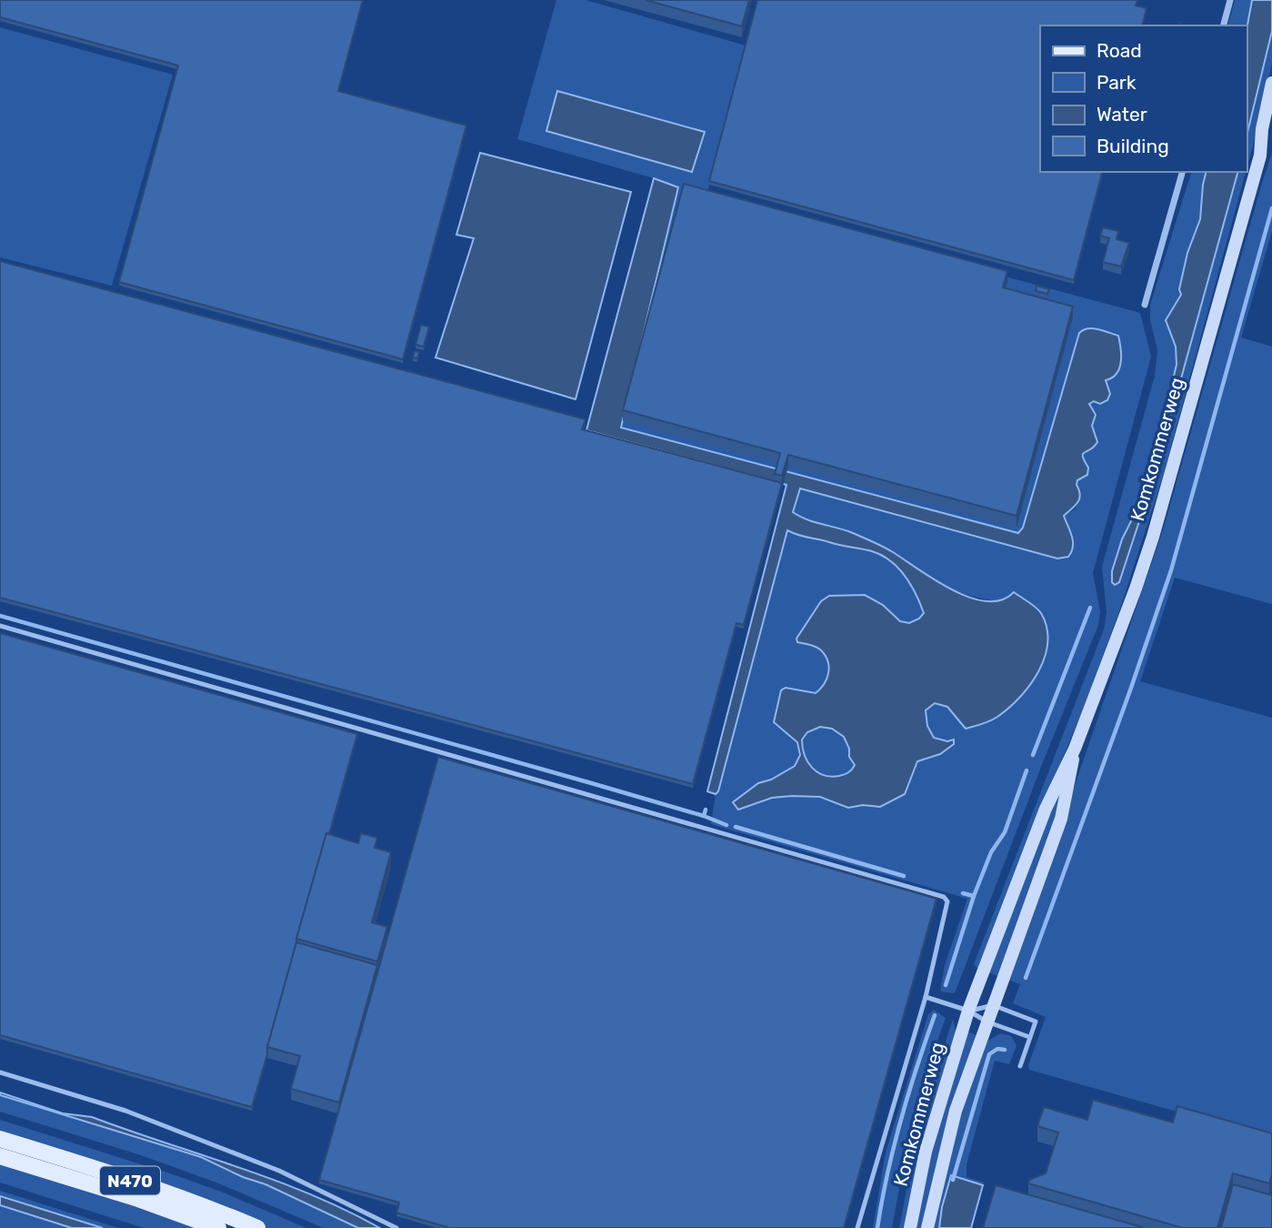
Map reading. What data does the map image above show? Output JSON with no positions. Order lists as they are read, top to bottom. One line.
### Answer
{"streets":{"main road":["Komkommerweg","N470"]},"legend":["Road","Park","Water","Building"]}
